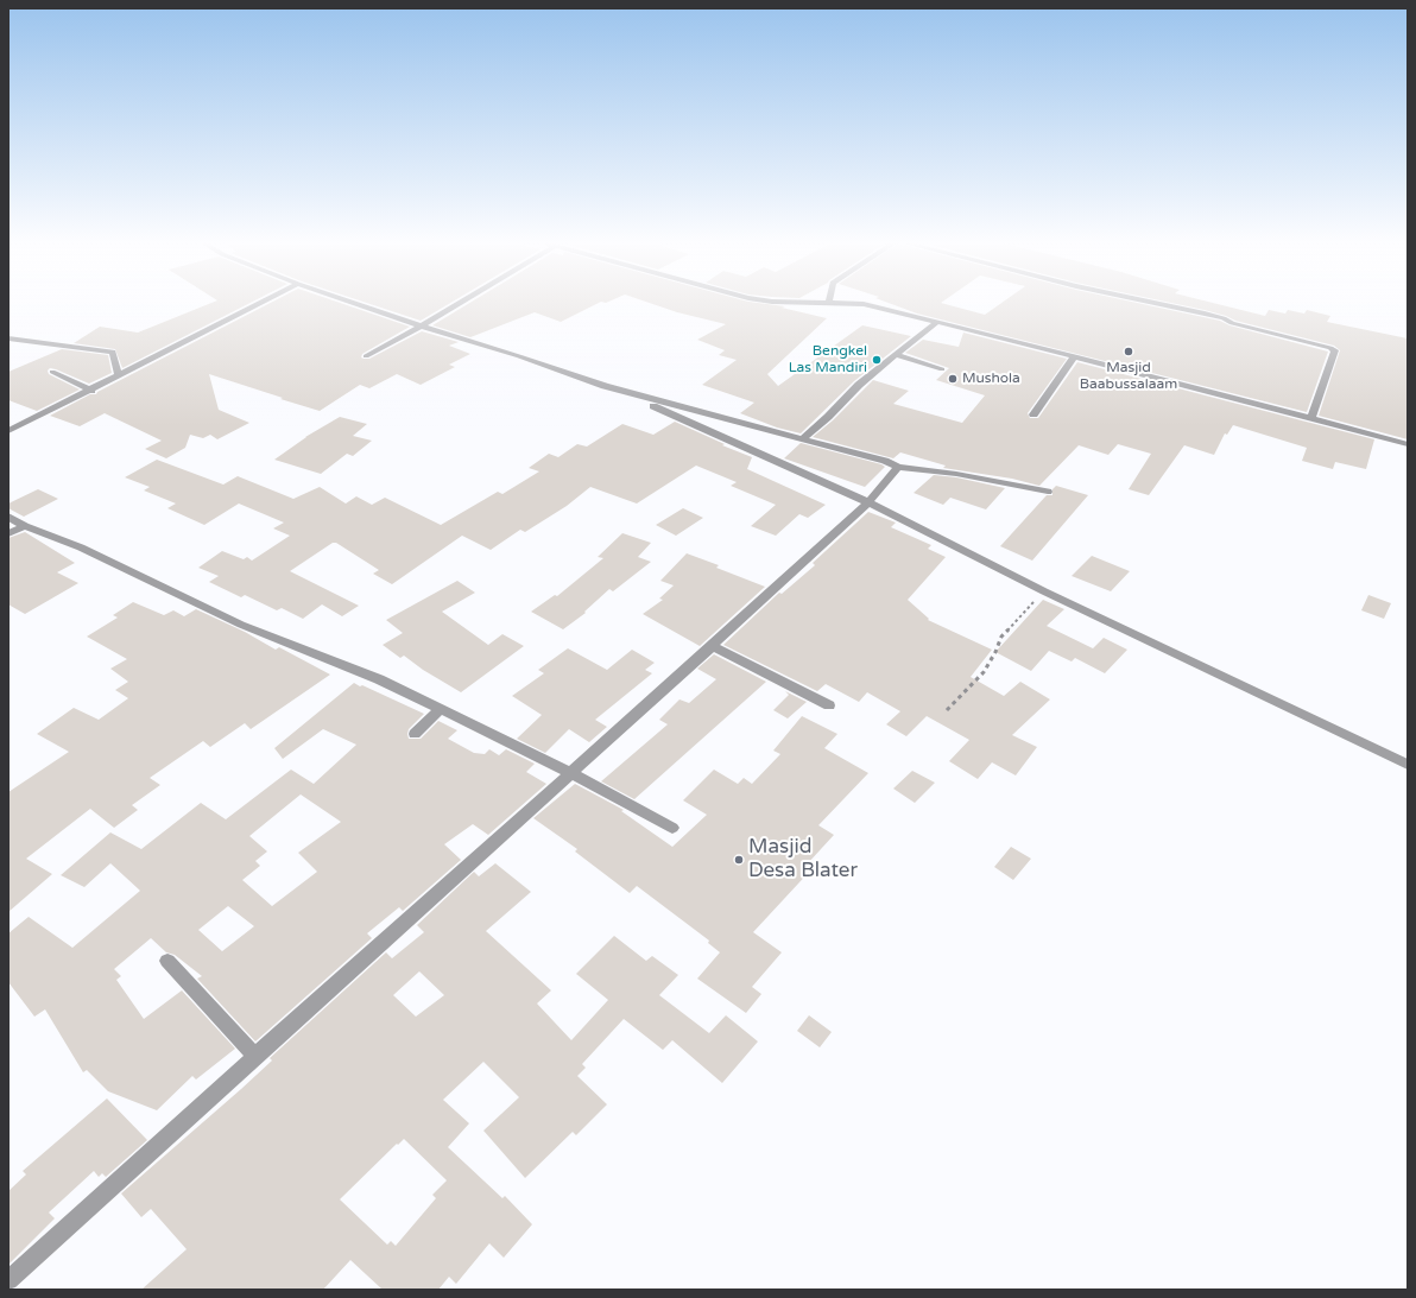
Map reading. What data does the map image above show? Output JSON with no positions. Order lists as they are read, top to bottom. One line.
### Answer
{"places":["Masjid Baabussalaam","Bengkel Las Mandiri","Mushola","Masjid Desa Blater"]}
